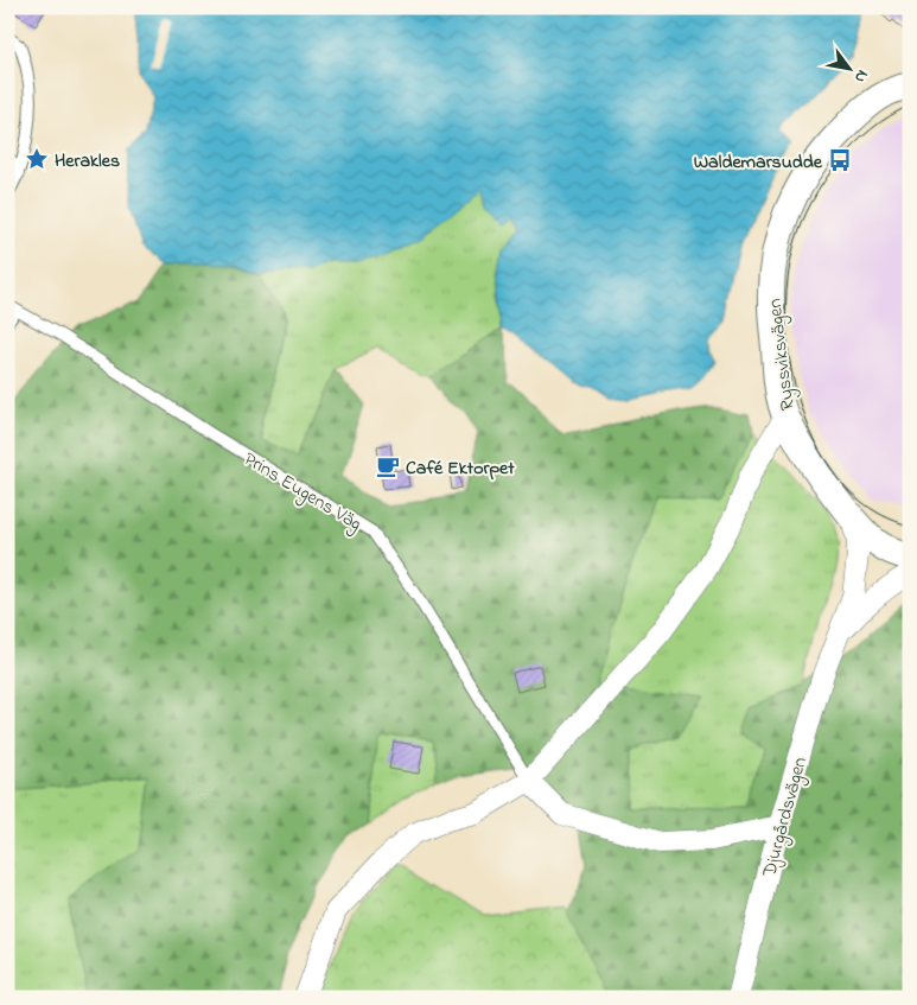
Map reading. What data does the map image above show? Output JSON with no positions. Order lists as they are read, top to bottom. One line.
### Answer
{"streets":{"street":["Ryssviksvägen","Prins Eugens Väg","Djurgårdsvägen"]},"crossings":[["Ryssviksvägen","Djurgårdsvägen"],["Prins Eugens Väg","Djurgårdsvägen"]],"places":{"place":["Herakles"],"bus stop":["Waldemarsudde"],"cafe":["Café Ektorpet"]},"north":"bottom right"}
